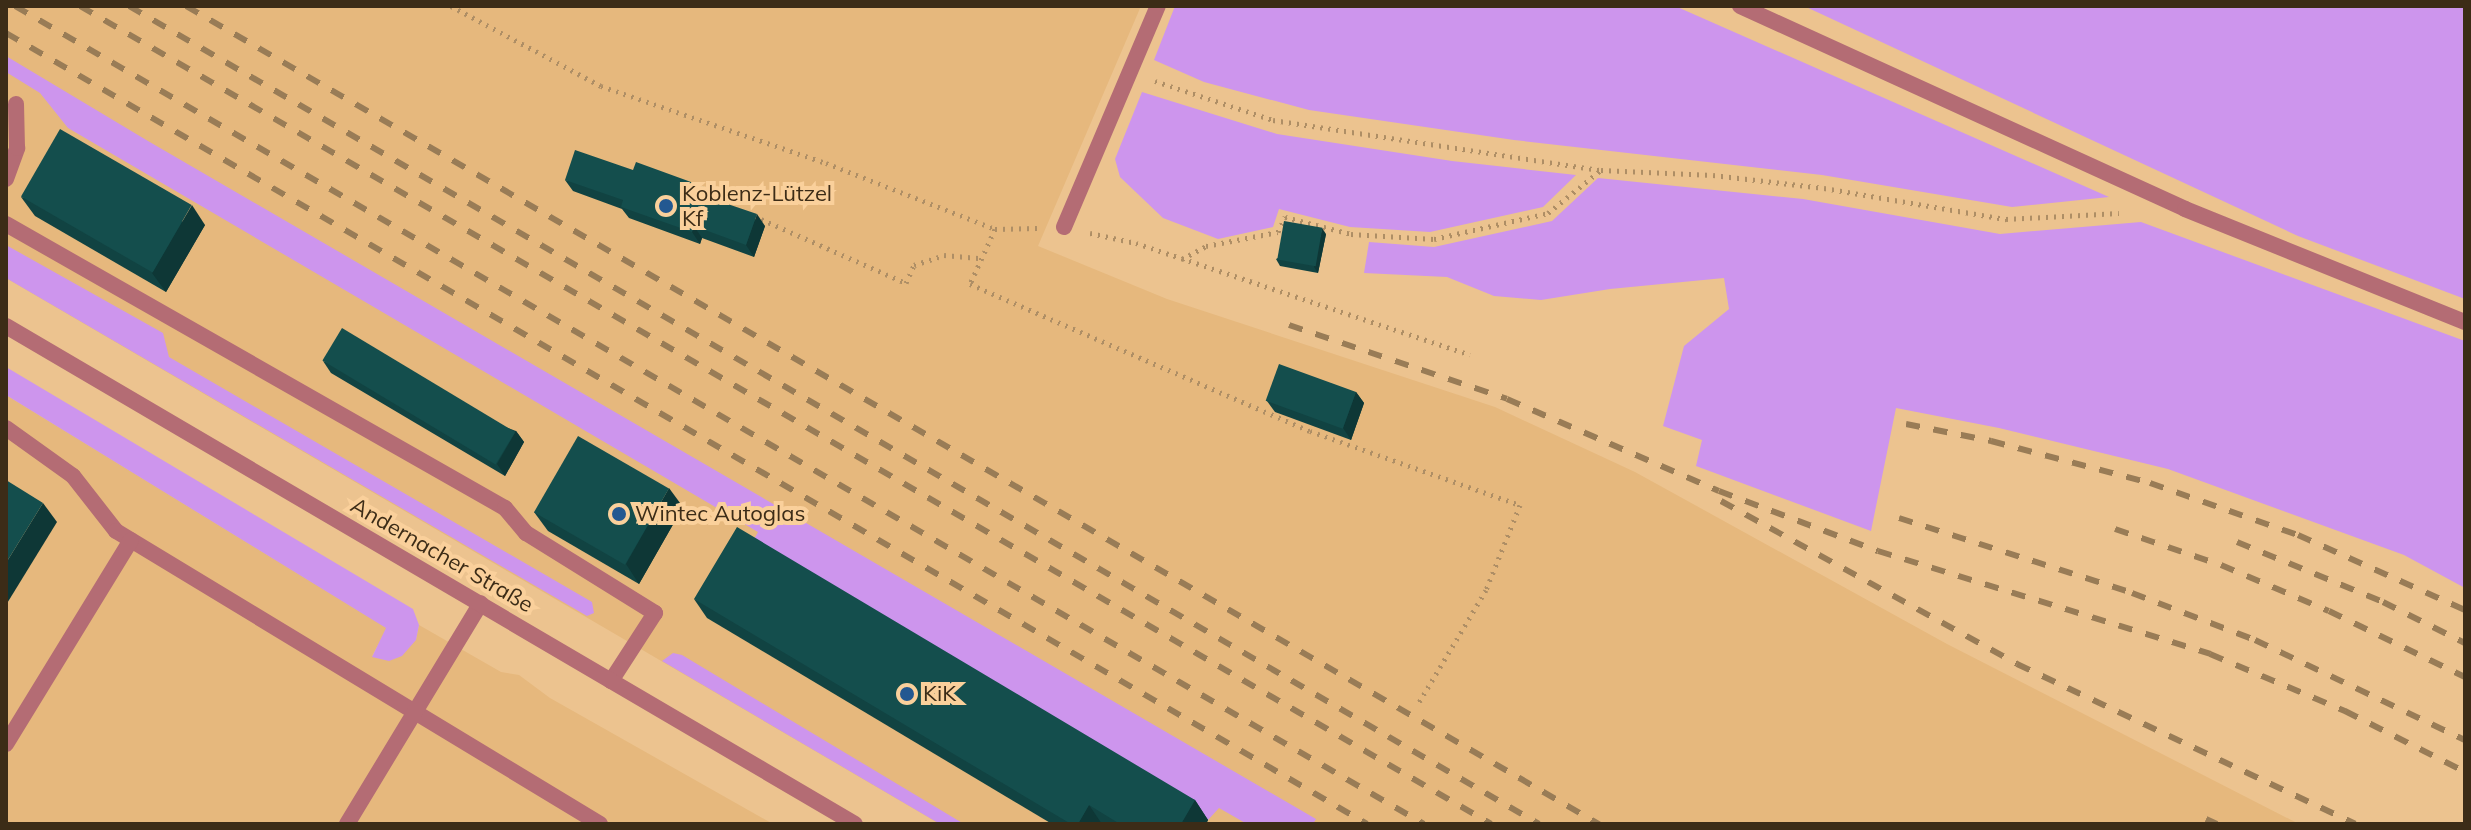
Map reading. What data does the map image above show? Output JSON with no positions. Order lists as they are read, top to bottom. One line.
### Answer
{"streets":{"street":["Andernacher Straße"]},"places":["Koblenz-Lützel Kf","Wintec Autoglas","KiK"]}
